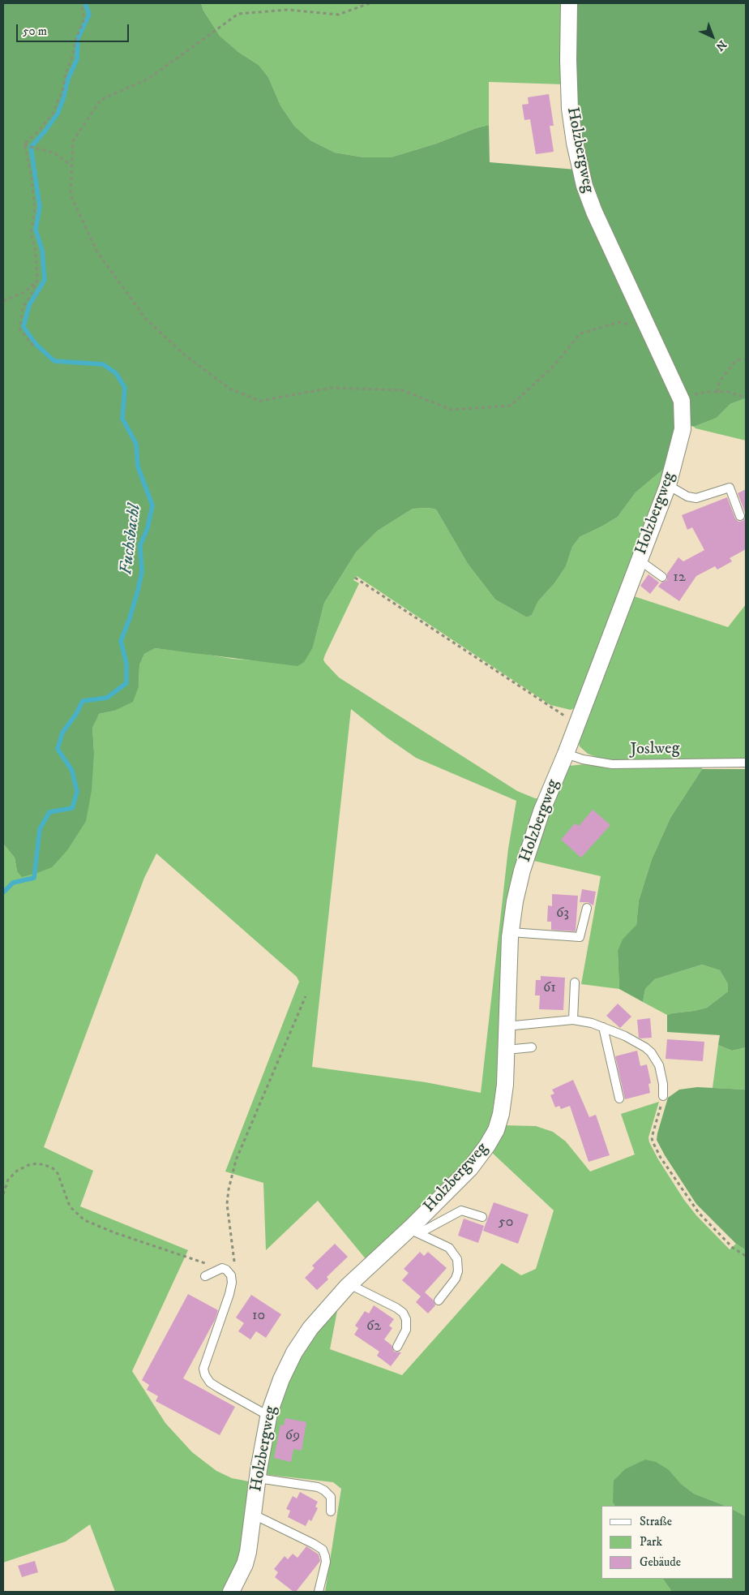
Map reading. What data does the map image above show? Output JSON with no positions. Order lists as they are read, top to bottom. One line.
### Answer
{"streets":{"street":["Holzbergweg"],"lane":["Joslweg"]},"crossings":[["Holzbergweg","Joslweg"]],"water":["Fuchsbachl"],"house_numbers":["12","63","61","50","10","62","69"],"legend":["Straße","Park","Gebäude"],"scale_bar":"50 m","north":"bottom right"}
